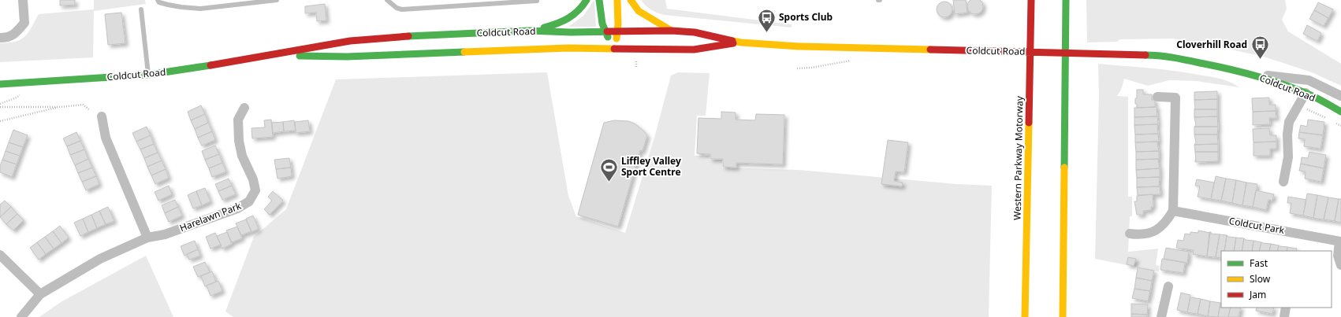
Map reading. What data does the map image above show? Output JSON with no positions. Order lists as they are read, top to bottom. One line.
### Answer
{"streets":{"main road":["Coldcut Road","Western Parkway Motorway"],"street":["Harelawn Park","Coldcut Park"]},"places":{"bus stop":["Sports Club","Cloverhill Road"],"sports":["Liffley Valley Sport Centre"]},"legend":["Fast","Slow","Jam"]}
